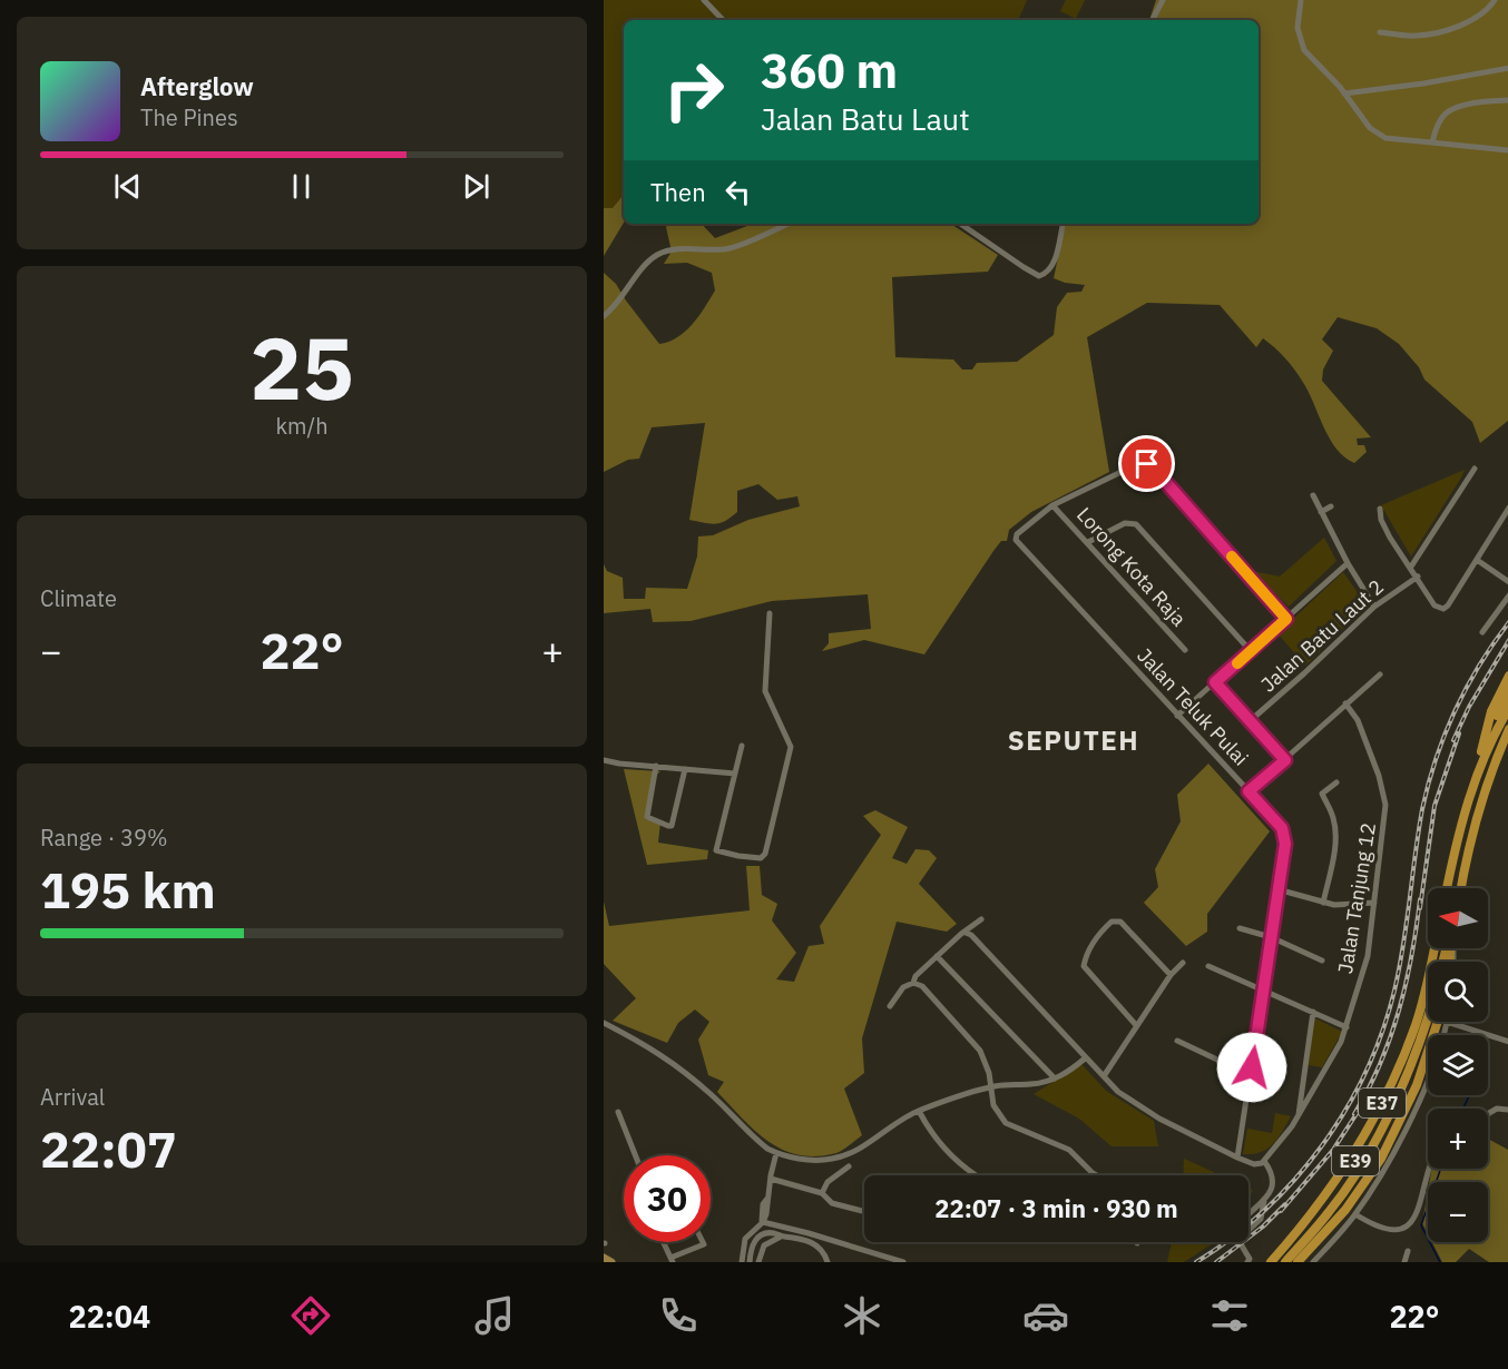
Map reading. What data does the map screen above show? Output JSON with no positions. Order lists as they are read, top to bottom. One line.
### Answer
{"streets":{"highway":["E37","E39"],"street":["Lorong Kota Raja","Jalan Batu Laut 2","Jalan Teluk Pulai","Jalan Tanjung 12"]},"crossings":[["Lorong Kota Raja","Jalan Teluk Pulai"],["E37","E39"]],"districts":["SEPUTEH"],"north":"left","page":{"turn":["360 m","Jalan Batu Laut"],"song":["Afterglow","The Pines"],"then":"Then","tile":[["25","km/h"],"Climate",["Range · 39%","195 km"],["Arrival","22:07"]],"heat":["−","22°","+"],"map_buttons":["+","−"],"limit":"30","trip":"22:07 · 3 min · 930 m","tabs":["22:04","22°"]}}
